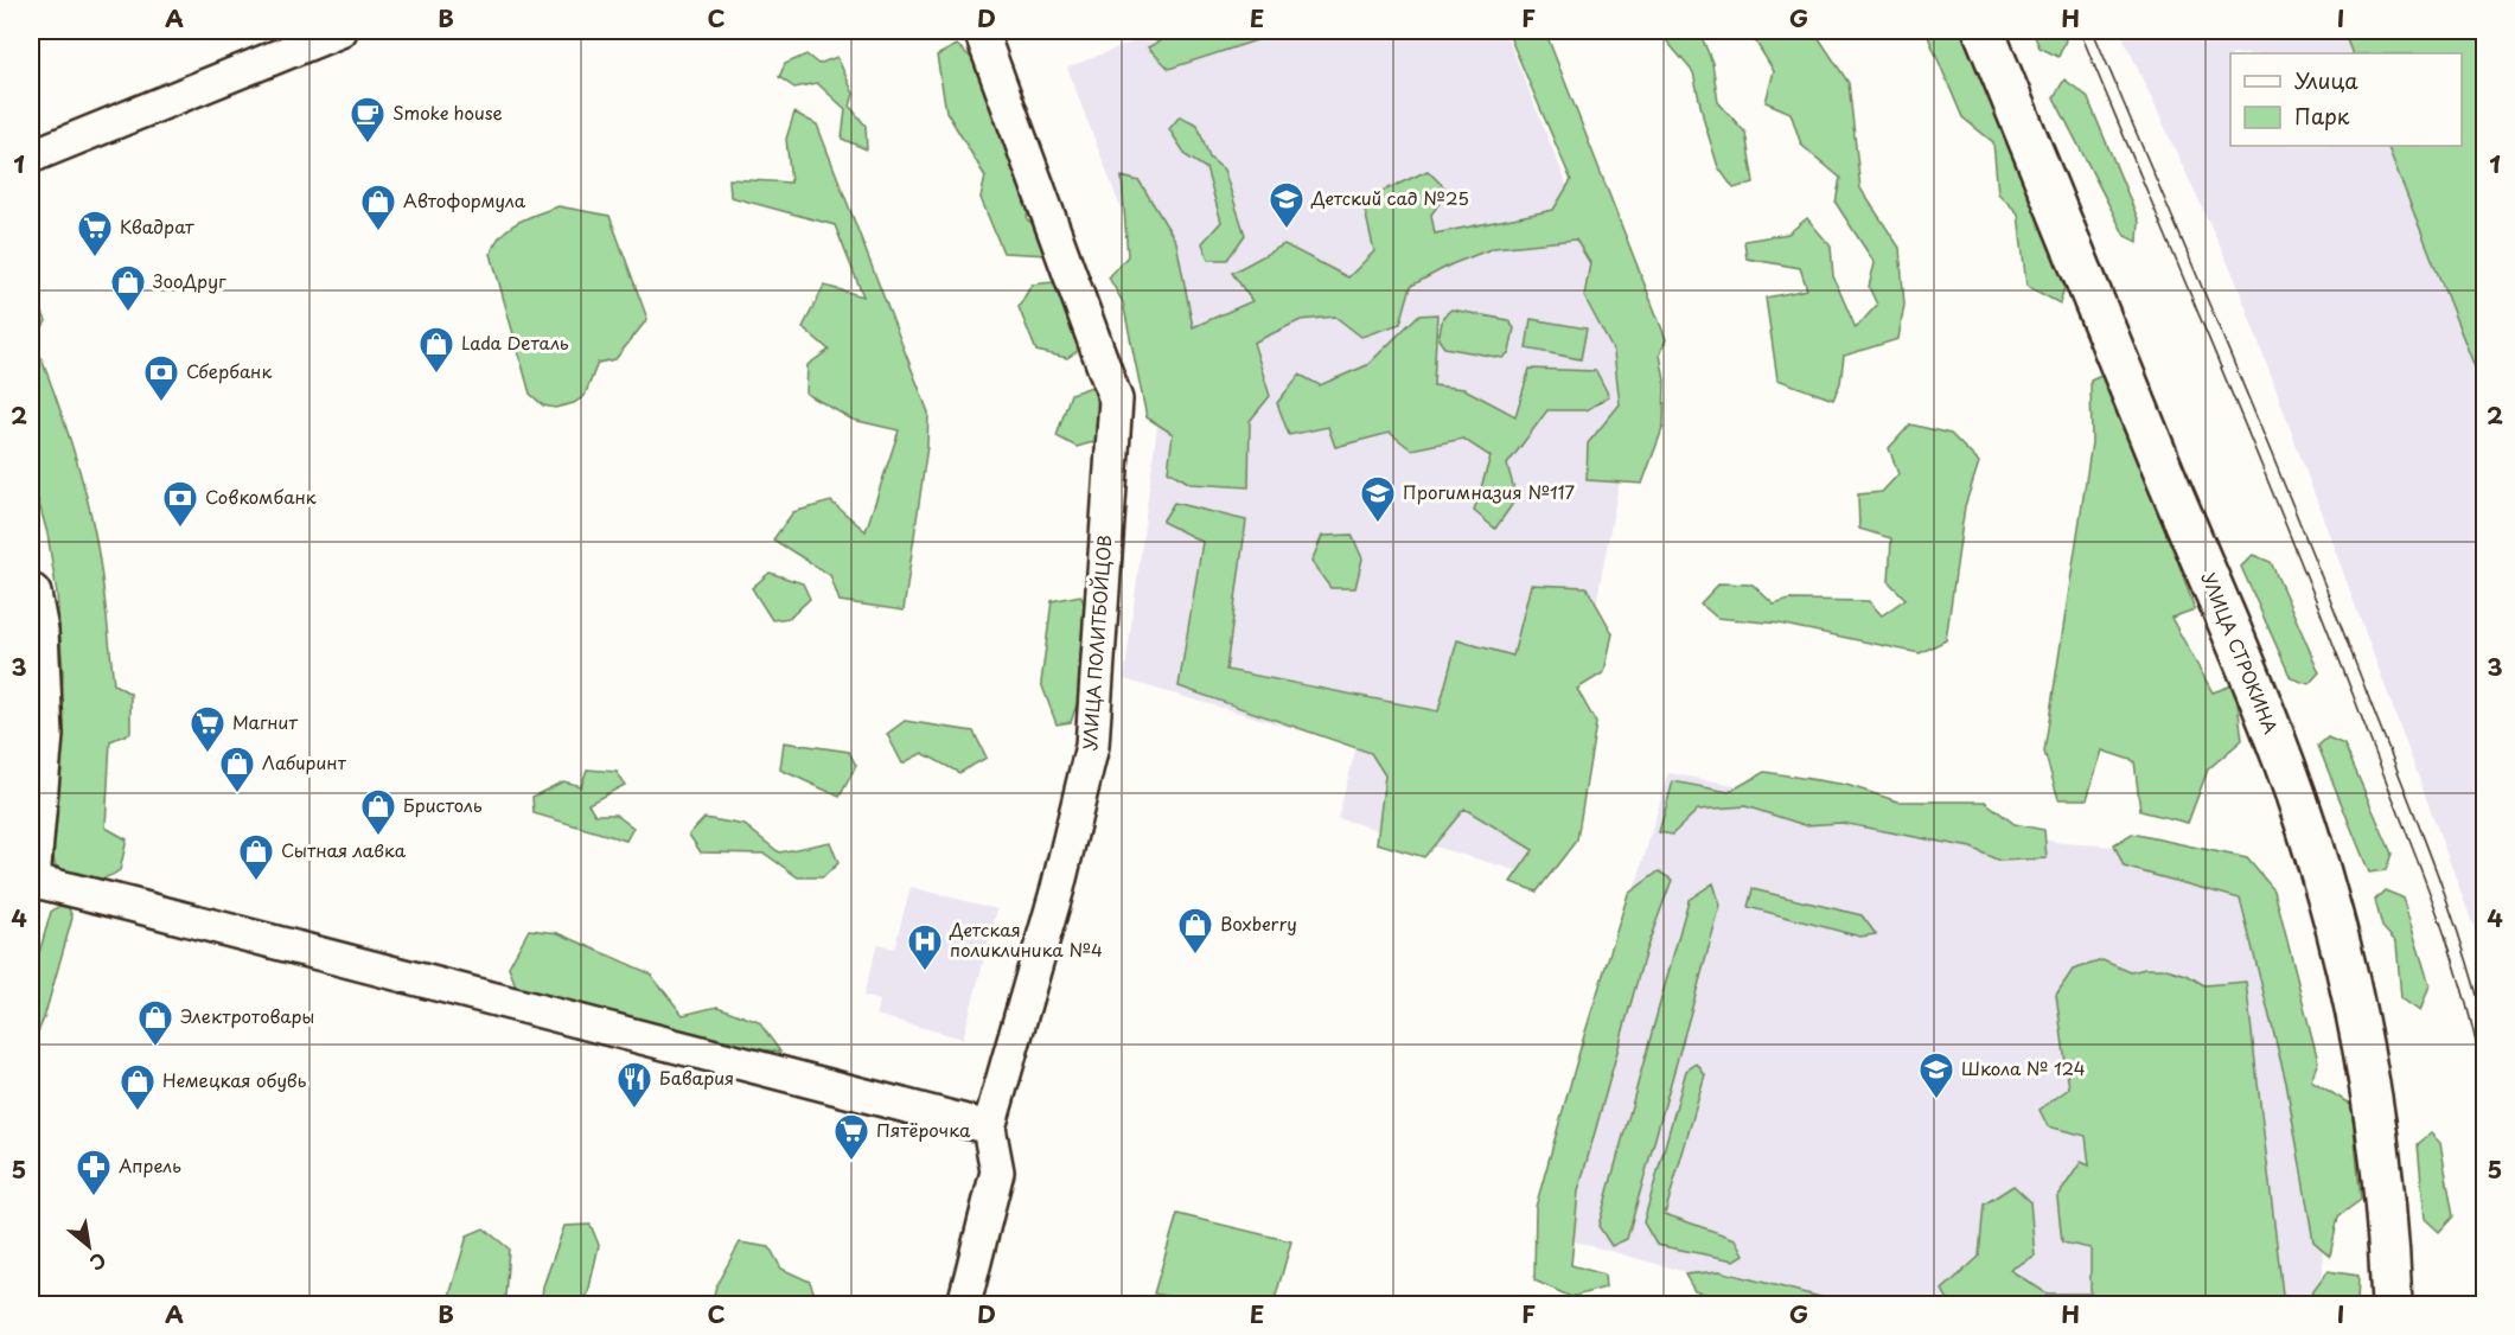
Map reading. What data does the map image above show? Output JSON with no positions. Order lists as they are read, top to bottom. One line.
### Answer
{"streets":{"street":["УЛИЦА ПОЛИТБОЙЦОВ","УЛИЦА СТРОКИНА"]},"places":{"cafe":["Smoke house"],"school or university":["Детский сад №25","Прогимназия №117","Школа № 124"],"shop":["Автоформула","ЗооДруг","Lada Dеталь","Лабиринт","Бристоль","Сытная лавка","Boxberry","Электротовары","Немецкая обувь"],"supermarket":["Квадрат","Магнит","Пятёрочка"],"bank":["Сбербанк","Совкомбанк"],"hospital":["Детская поликлиника №4"],"restaurant":["Бавария"],"pharmacy":["Апрель"]},"legend":["Улица","Парк"],"north":"bottom right","grid":{"columns":["A","B","C","D","E","F","G","H","I"],"rows":["1","2","3","4","5"]}}
